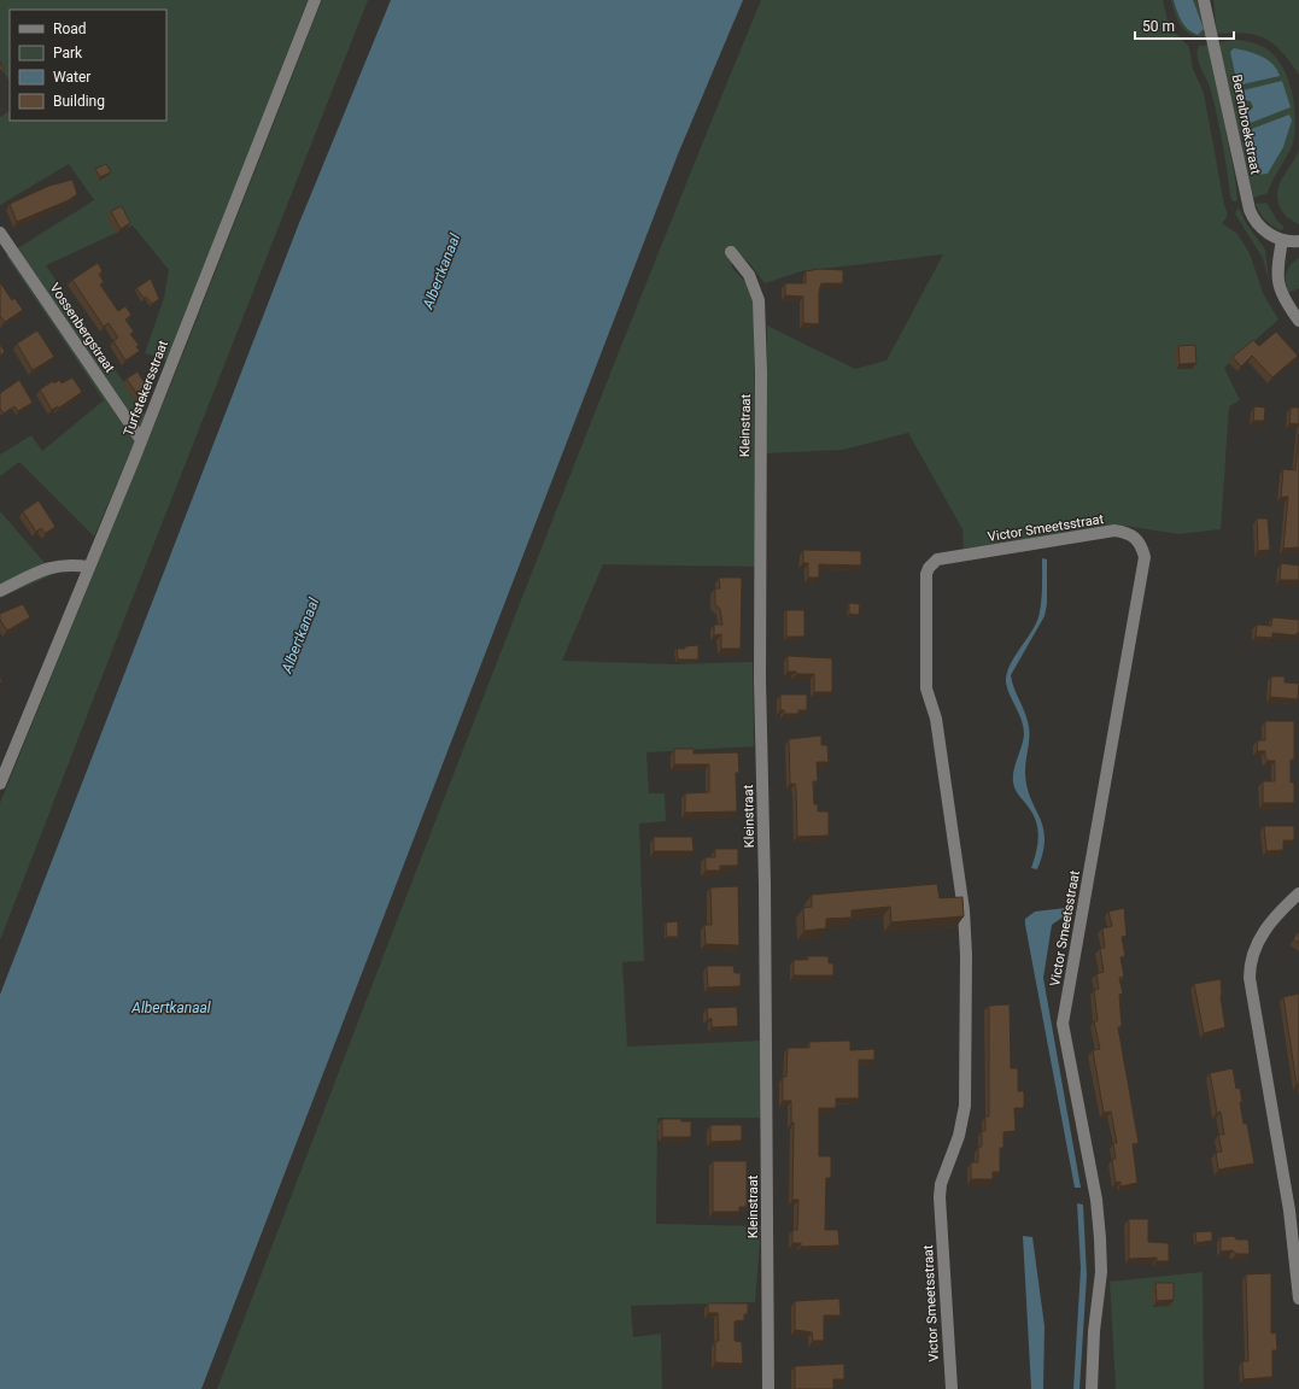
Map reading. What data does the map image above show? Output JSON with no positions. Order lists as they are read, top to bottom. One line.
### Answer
{"streets":{"street":["Berenbroekstraat","Vossenbergstraat","Turfstekersstraat","Kleinstraat","Victor Smeetsstraat"]},"crossings":[["Vossenbergstraat","Turfstekersstraat"]],"water":["Albertkanaal"],"legend":["Road","Park","Water","Building"],"scale_bar":"50 m"}
